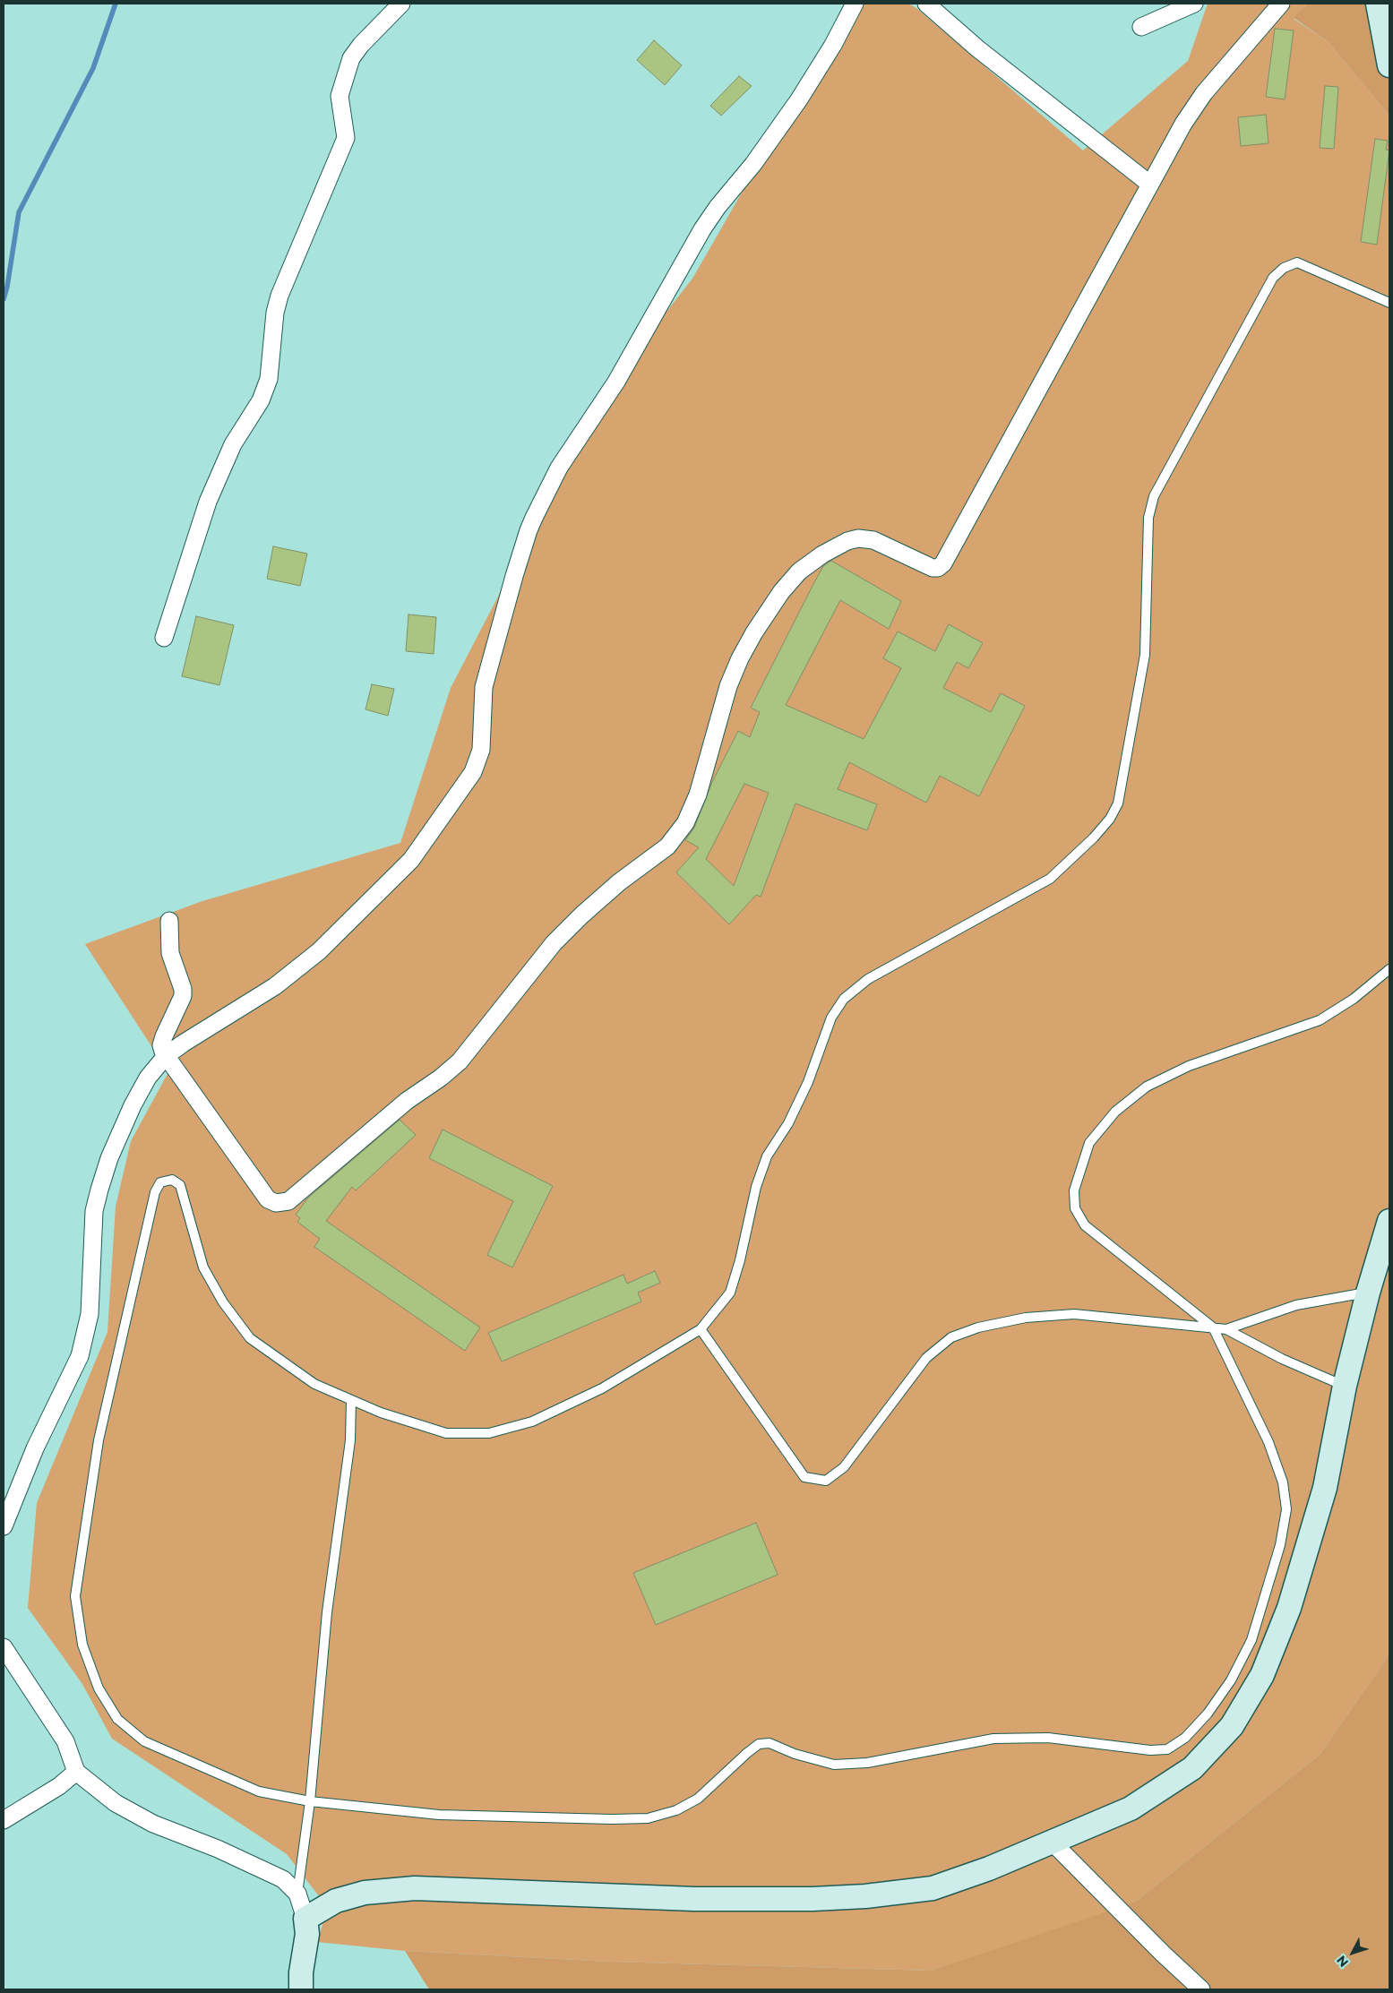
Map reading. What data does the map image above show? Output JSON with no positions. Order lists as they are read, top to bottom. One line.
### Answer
{"north":"bottom left"}
